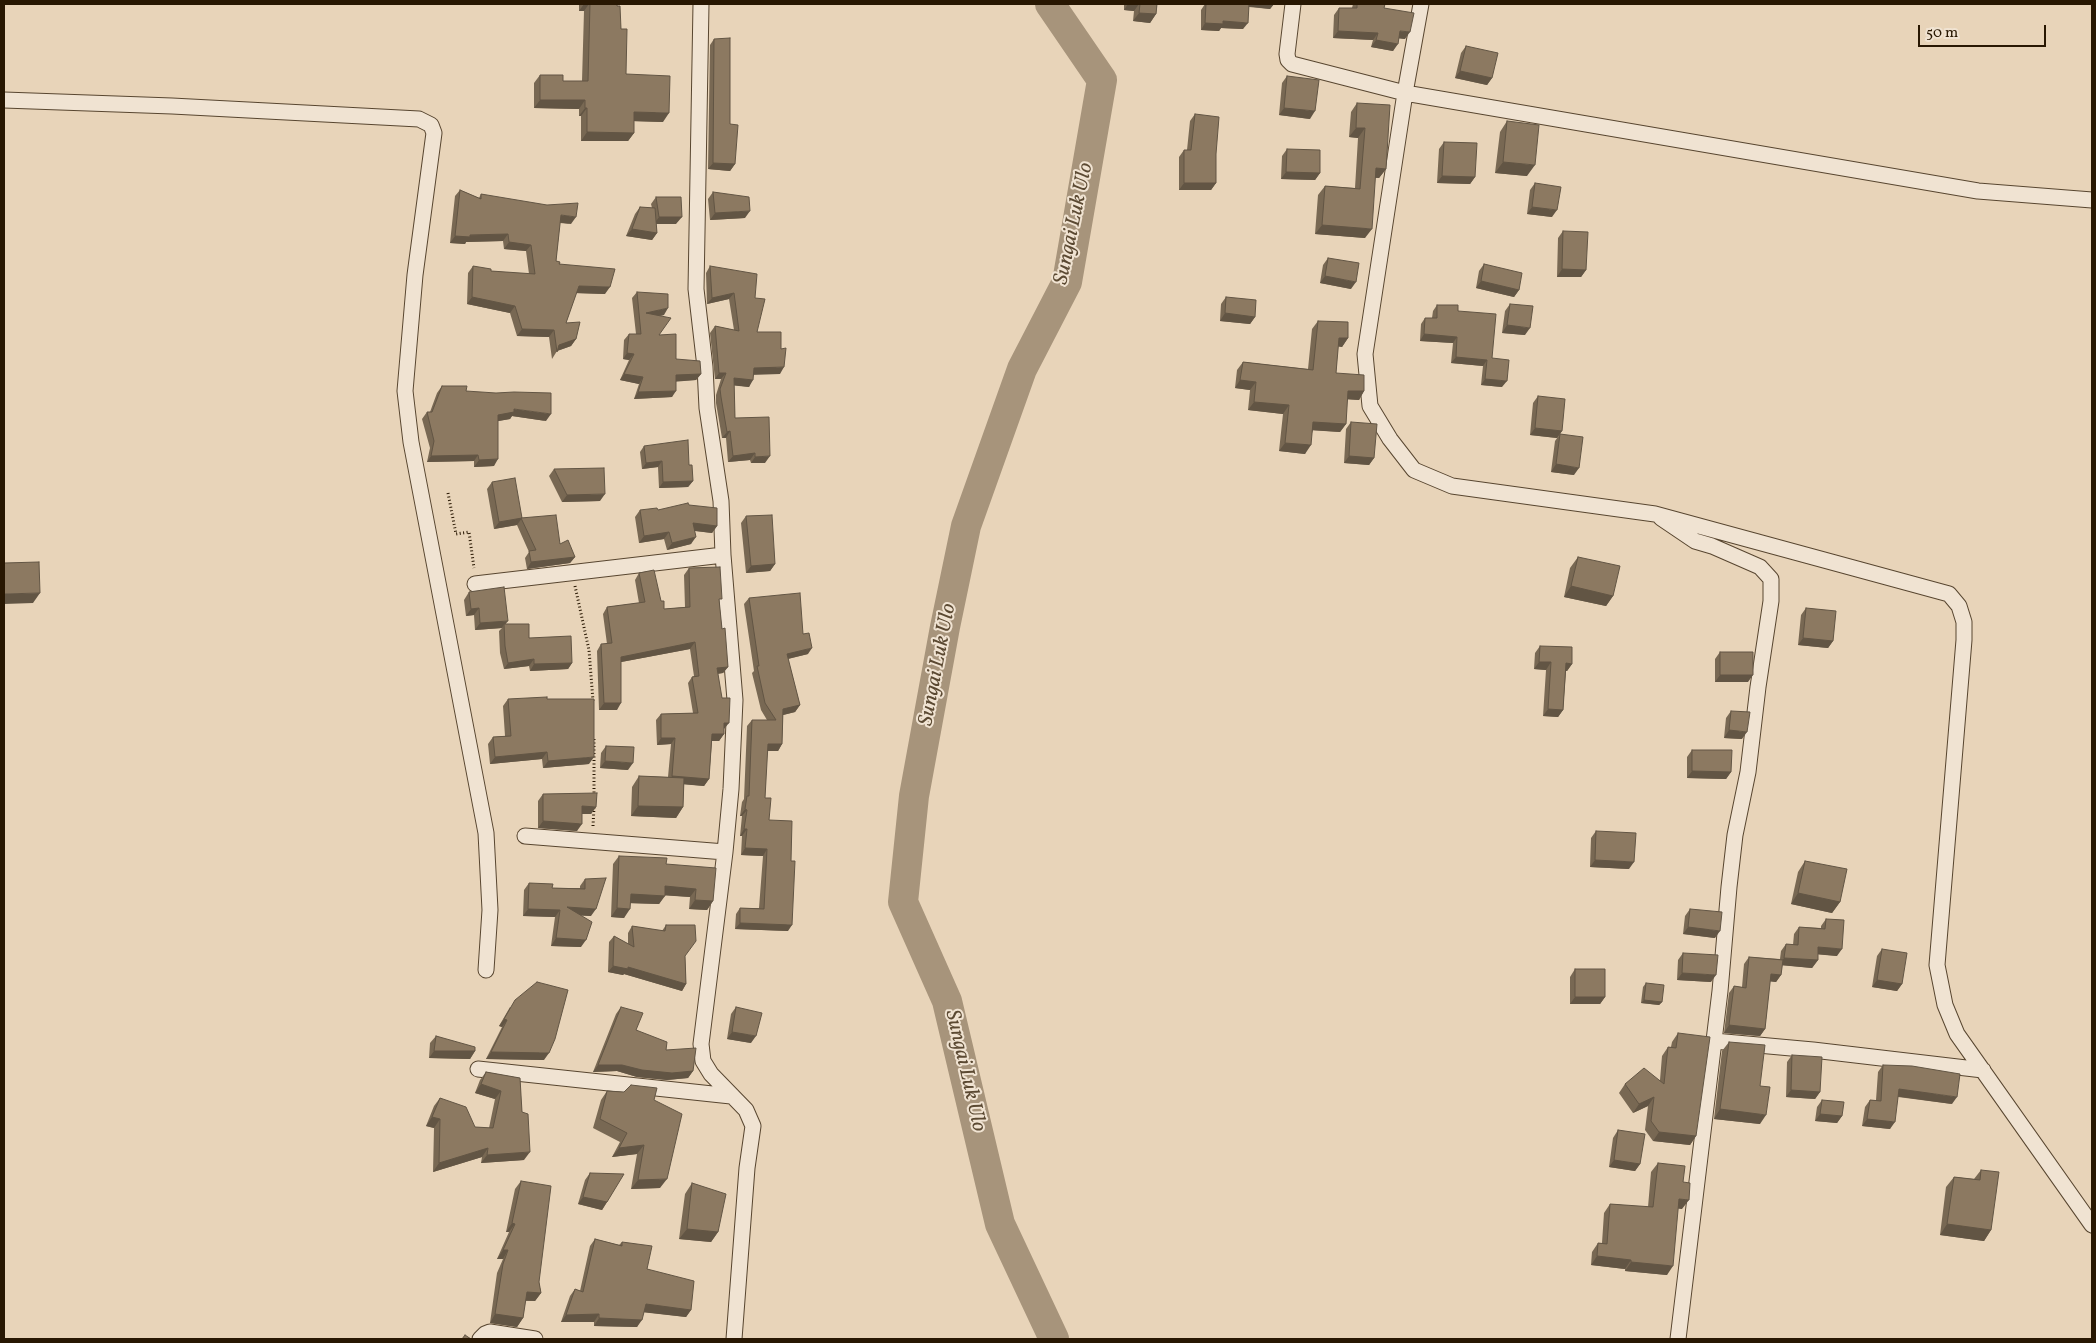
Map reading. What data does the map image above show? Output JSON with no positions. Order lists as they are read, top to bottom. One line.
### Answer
{"water":["Sungai Luk Ulo"],"scale_bar":"50 m"}
